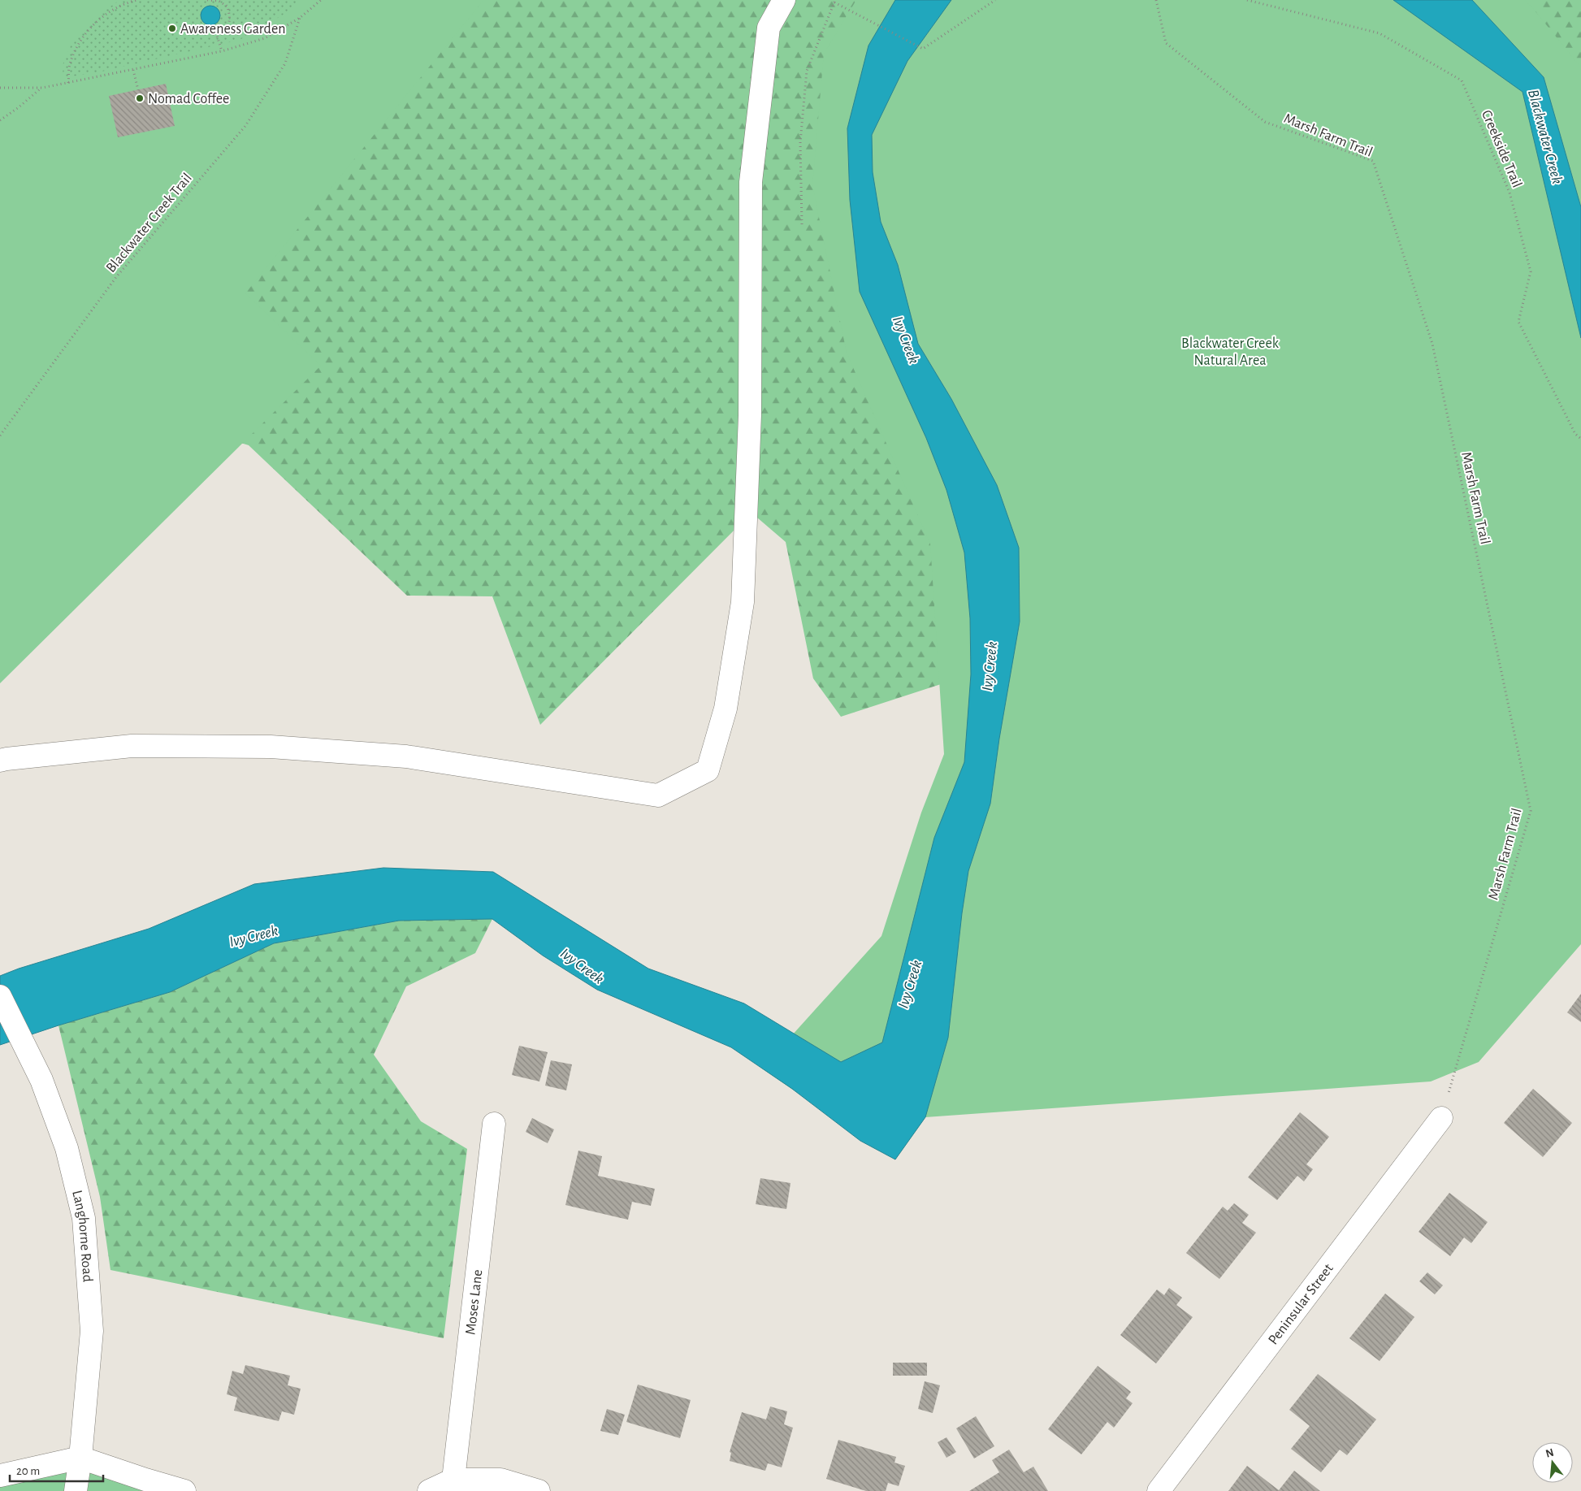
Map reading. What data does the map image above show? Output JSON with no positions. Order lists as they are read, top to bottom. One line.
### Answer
{"streets":{"street":["Langhorne Road","Moses Lane","Peninsular Street"],"path":["Marsh Farm Trail","Creekside Trail","Blackwater Creek Trail"]},"crossings":[["Marsh Farm Trail","Peninsular Street"]],"water":["Blackwater Creek","Ivy Creek"],"parks":["Blackwater Creek Natural Area"],"places":["Awareness Garden","Nomad Coffee"],"scale_bar":"20 m","north":"top"}
